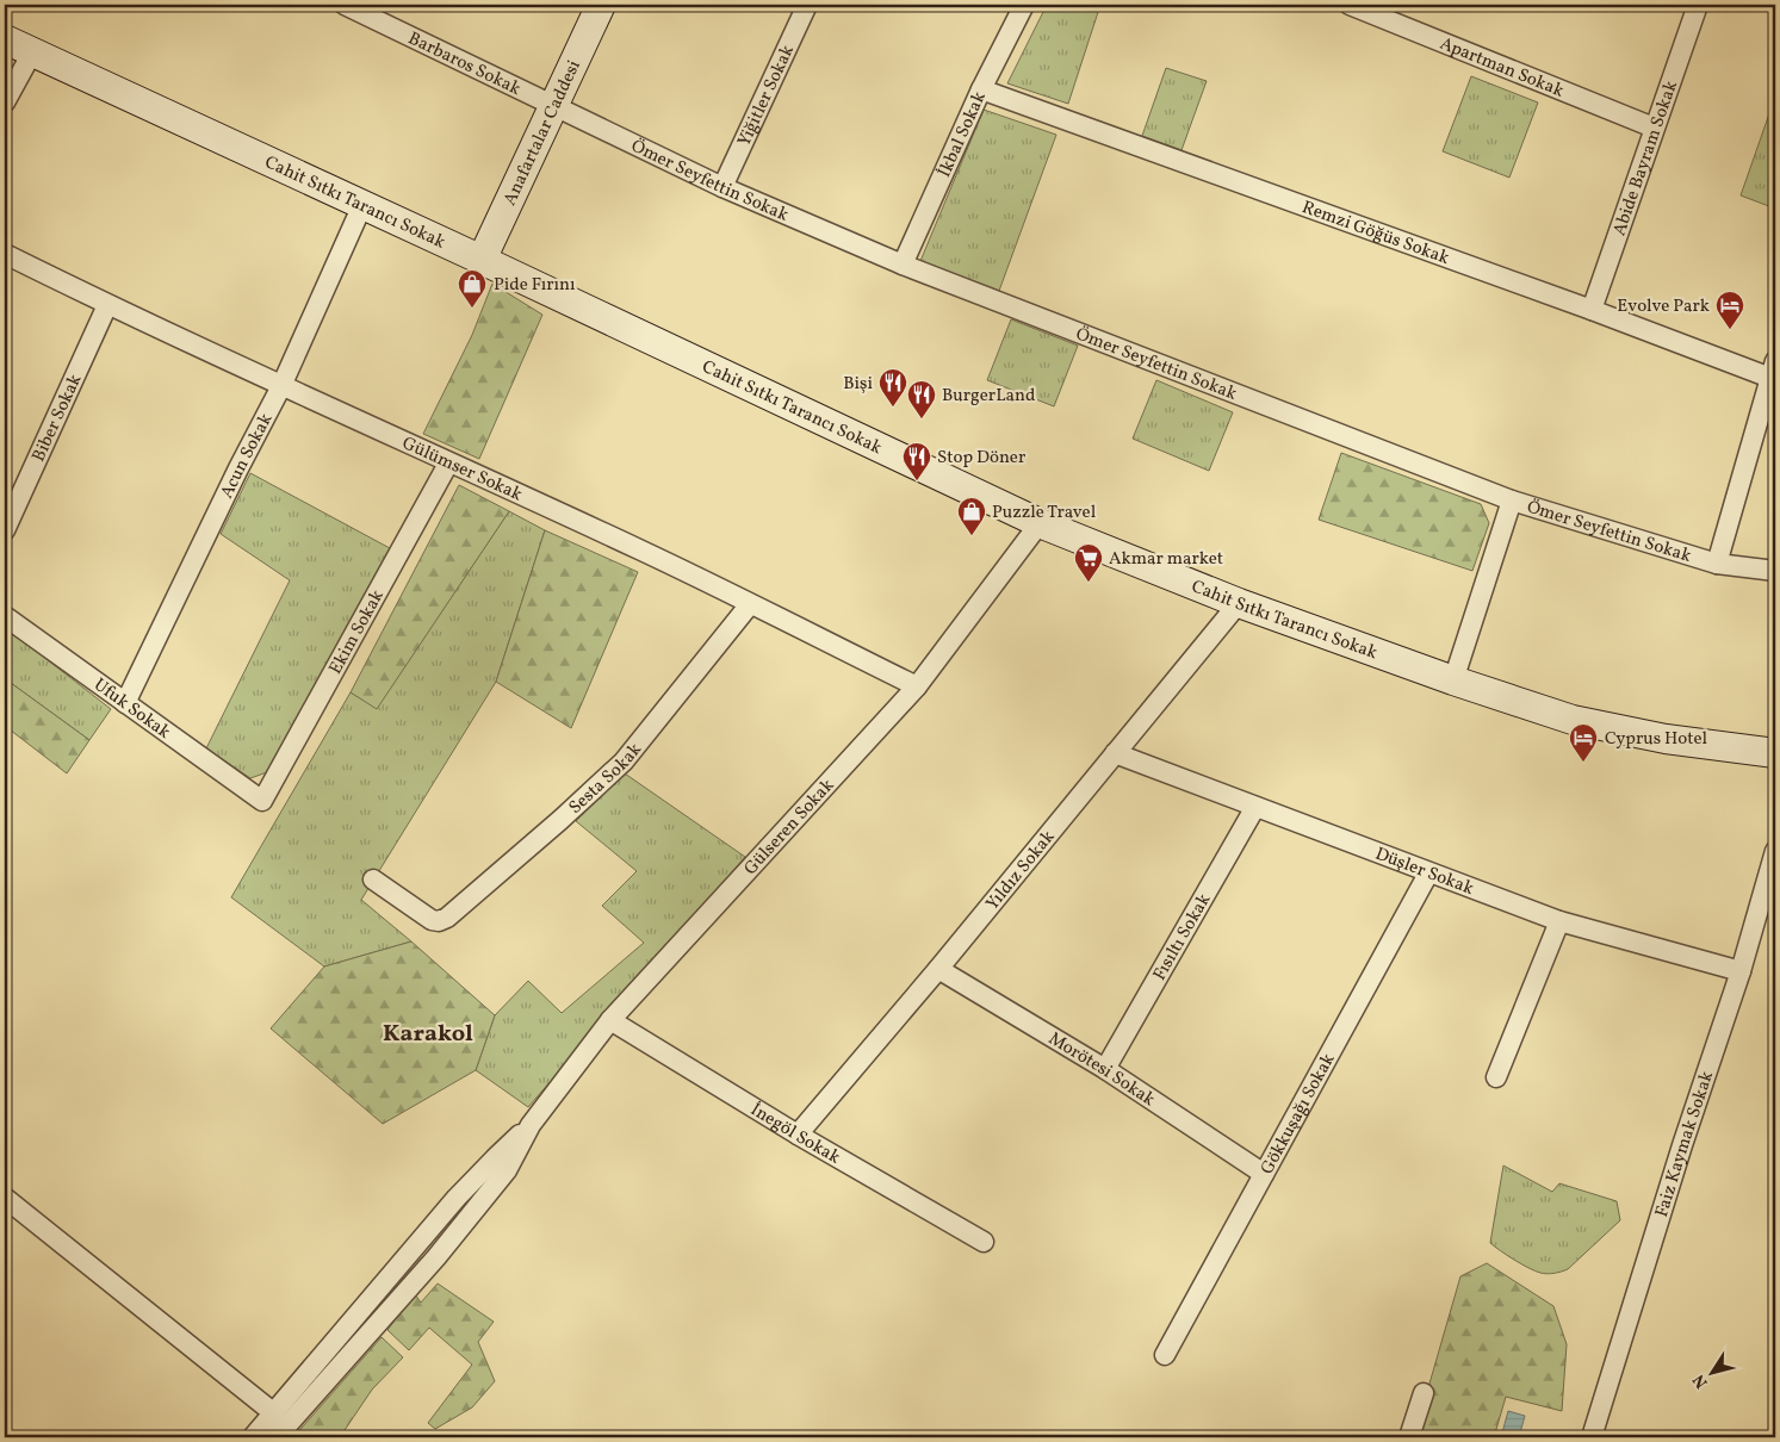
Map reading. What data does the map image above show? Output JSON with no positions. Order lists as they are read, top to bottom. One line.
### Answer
{"streets":{"street":["Barbaros Sokak","Apartman Sokak","Yiğitler Sokak","Anafartalar Caddesi","İkbal Sokak","Abide Bayram Sokak","Ömer Seyfettin Sokak","Cahit Sıtkı Tarancı Sokak","Remzi Göğüs Sokak","Biber Sokak","Acun Sokak","Gülümser Sokak","Ekim Sokak","Ufuk Sokak","Sesta Sokak","Gülseren Sokak","Yıldız Sokak","Düşler Sokak","Fısıltı Sokak","Morötesi Sokak","Gökkuşağı Sokak","İnegöl Sokak","Faiz Kaymak Sokak"]},"crossings":[["Barbaros Sokak","Anafartalar Caddesi"],["Barbaros Sokak","Ömer Seyfettin Sokak"],["Apartman Sokak","Abide Bayram Sokak"],["Yiğitler Sokak","Ömer Seyfettin Sokak"],["Anafartalar Caddesi","Ömer Seyfettin Sokak"],["Anafartalar Caddesi","Cahit Sıtkı Tarancı Sokak"],["İkbal Sokak","Ömer Seyfettin Sokak"],["İkbal Sokak","Remzi Göğüs Sokak"],["Abide Bayram Sokak","Remzi Göğüs Sokak"],["Cahit Sıtkı Tarancı Sokak","Acun Sokak"],["Cahit Sıtkı Tarancı Sokak","Gülseren Sokak"],["Cahit Sıtkı Tarancı Sokak","Yıldız Sokak"],["Biber Sokak","Gülümser Sokak"],["Acun Sokak","Gülümser Sokak"],["Acun Sokak","Ufuk Sokak"],["Gülümser Sokak","Ekim Sokak"],["Gülümser Sokak","Sesta Sokak"],["Gülümser Sokak","Gülseren Sokak"],["Ekim Sokak","Ufuk Sokak"],["Gülseren Sokak","İnegöl Sokak"],["Yıldız Sokak","Düşler Sokak"],["Yıldız Sokak","Morötesi Sokak"],["Yıldız Sokak","İnegöl Sokak"],["Düşler Sokak","Fısıltı Sokak"],["Düşler Sokak","Gökkuşağı Sokak"],["Düşler Sokak","Faiz Kaymak Sokak"],["Fısıltı Sokak","Morötesi Sokak"],["Morötesi Sokak","Gökkuşağı Sokak"]],"districts":["Karakol"],"places":{"shop":["Pide Fırını","Puzzle Travel"],"hotel":["Evolve Park","Cyprus Hotel"],"restaurant":["Bişi","BurgerLand","Stop Döner"],"supermarket":["Akmar market"]},"north":"bottom left"}
